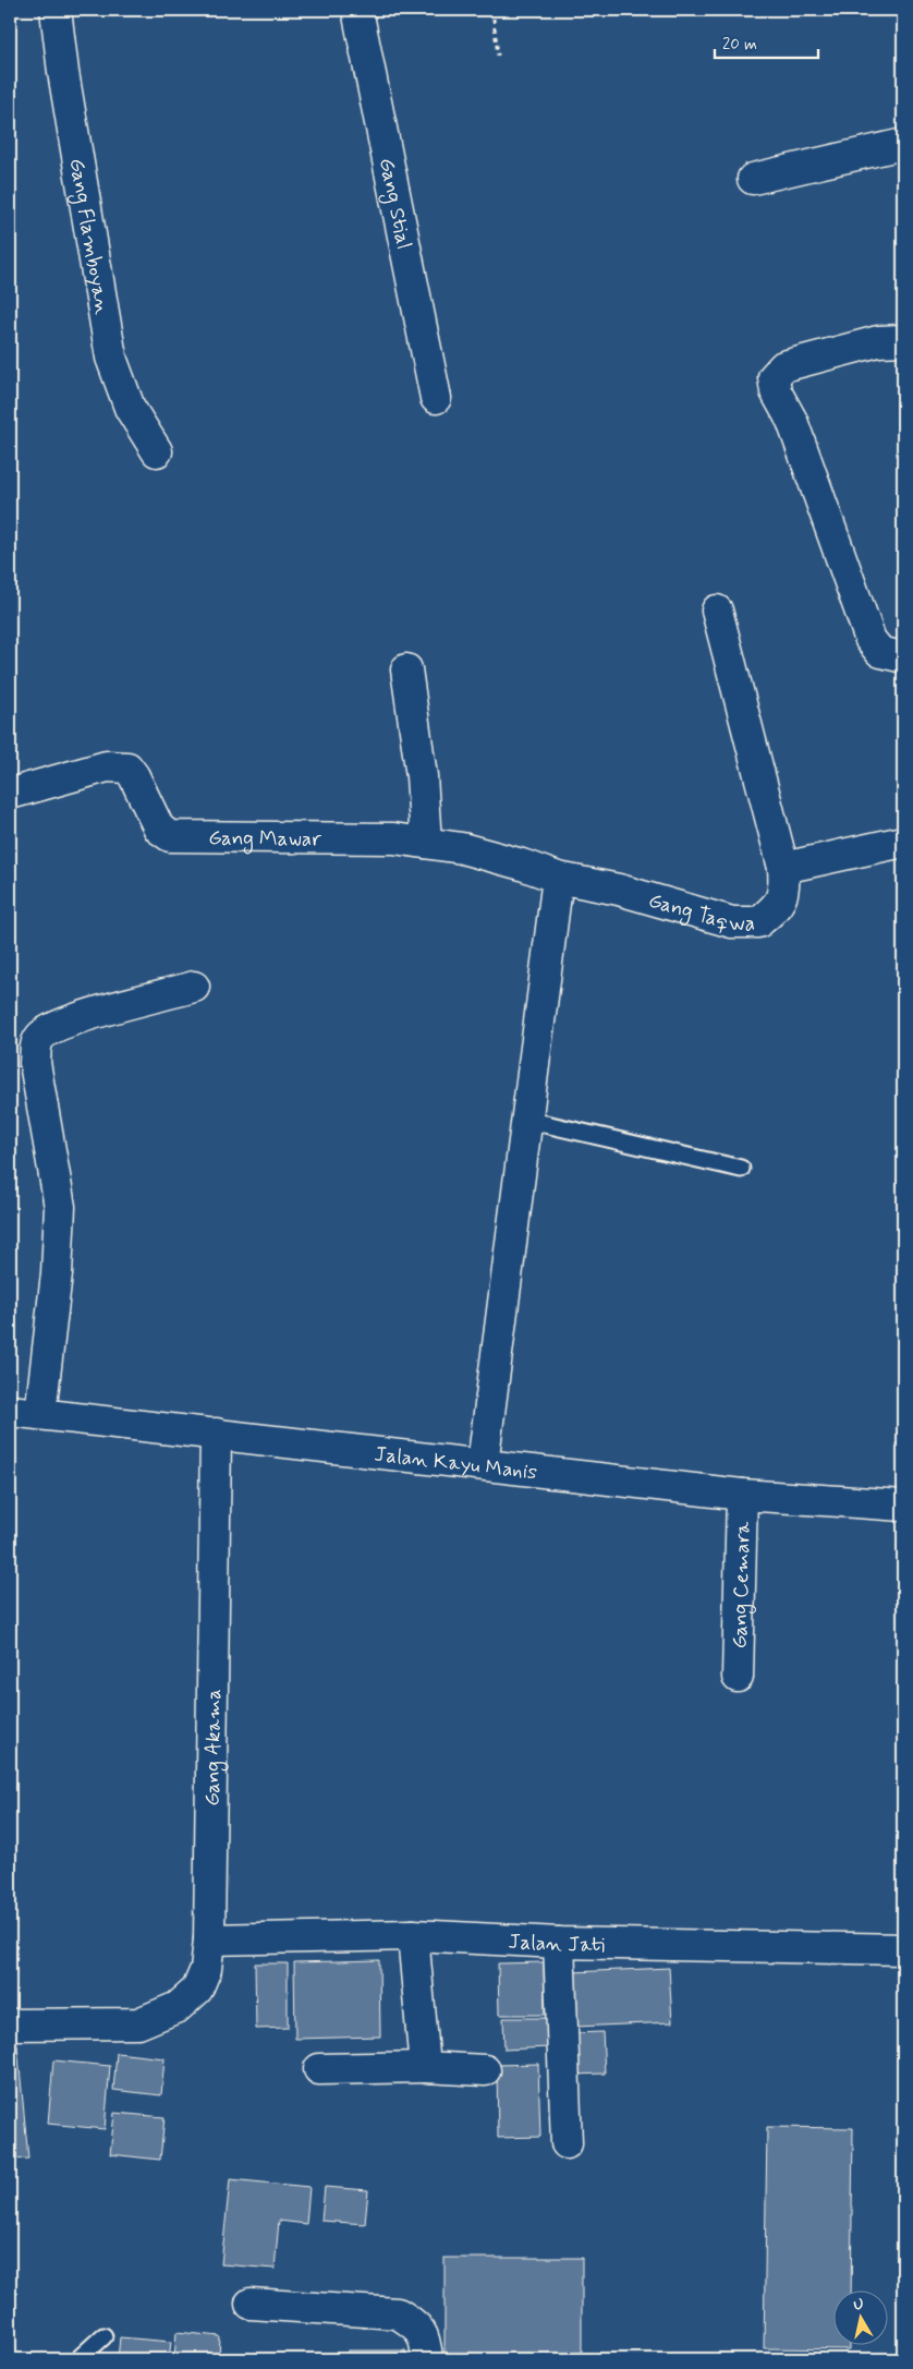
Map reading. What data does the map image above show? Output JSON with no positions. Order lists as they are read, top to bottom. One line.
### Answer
{"streets":{"street":["Gang Stial","Gang Flamboyan","Gang Mawar","Gang Taqwa","Jalan Kayu Manis","Gang Cemara","Gang Akama","Jalan Jati"]},"crossings":[["Gang Mawar","Gang Taqwa"],["Jalan Kayu Manis","Gang Cemara"],["Jalan Kayu Manis","Gang Akama"],["Gang Akama","Jalan Jati"]],"scale_bar":"20 m","north":"top"}
